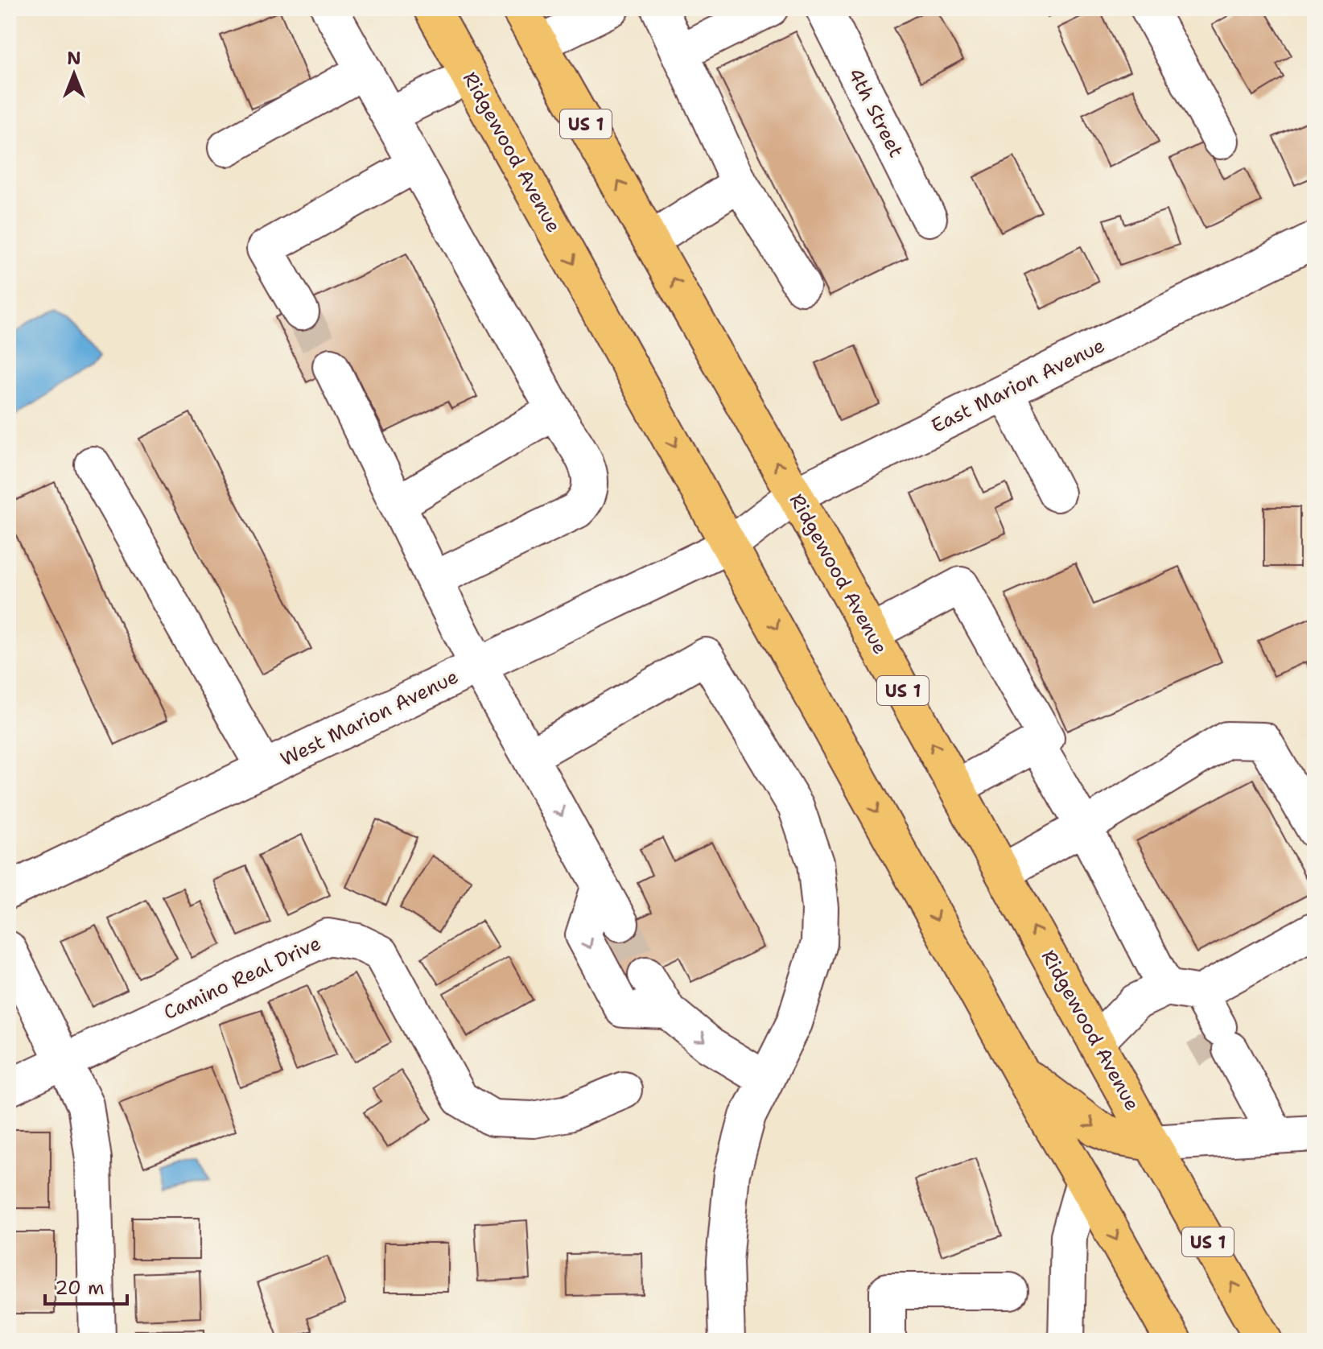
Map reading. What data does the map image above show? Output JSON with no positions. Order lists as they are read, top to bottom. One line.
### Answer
{"streets":{"main road":["US 1","Ridgewood Avenue"],"street":["4th Street","East Marion Avenue","West Marion Avenue","Camino Real Drive"]},"crossings":[["Ridgewood Avenue","East Marion Avenue"],["Ridgewood Avenue","West Marion Avenue"],["East Marion Avenue","West Marion Avenue"]],"scale_bar":"20 m","north":"top"}
